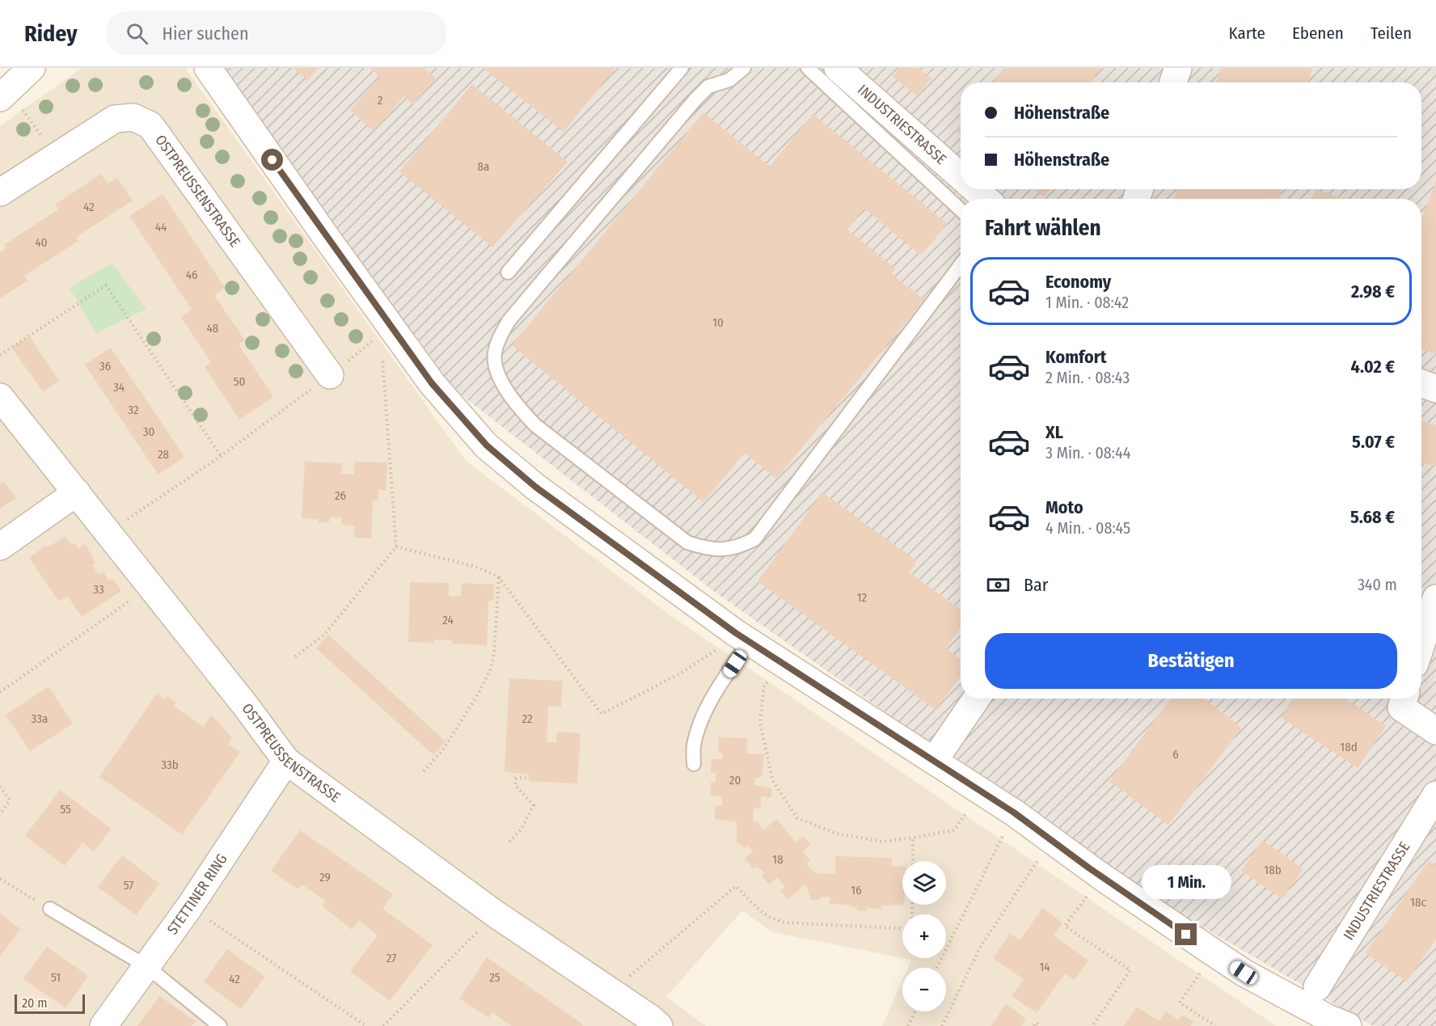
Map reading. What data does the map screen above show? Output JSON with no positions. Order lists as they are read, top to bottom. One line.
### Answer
{"streets":{"street":["INDUSTRIESTRASSE","OSTPREUSSENSTRASSE","STETTINER RING"]},"crossings":[["OSTPREUSSENSTRASSE","STETTINER RING"]],"house_numbers":["2","8a","42","44","40","46","10","48","36","50","34","32","30","28","26","33","12","24","33a","22","18d","6","33b","20","55","18","18b","29","57","16","18c","27","14","51","25","42"],"scale_bar":"20 m","page":{"header":"Ridey","search":"Hier suchen","nav":["Karte","Ebenen","Teilen"],"banner":["Höhenstraße","Höhenstraße"],"heading":"Fahrt wählen","list":[{"name":"Economy","note":"1 Min. · 08:42","value":"2.98 €"},{"name":"Komfort","note":"2 Min. · 08:43","value":"4.02 €"},{"name":"XL","note":"3 Min. · 08:44","value":"5.07 €"},{"name":"Moto","note":"4 Min. · 08:45","value":"5.68 €"}],"pay":["Bar","340 m"],"buttons":"Bestätigen","map_buttons":["+","−"],"bubble":"1 Min.","scale":"20 m"}}
